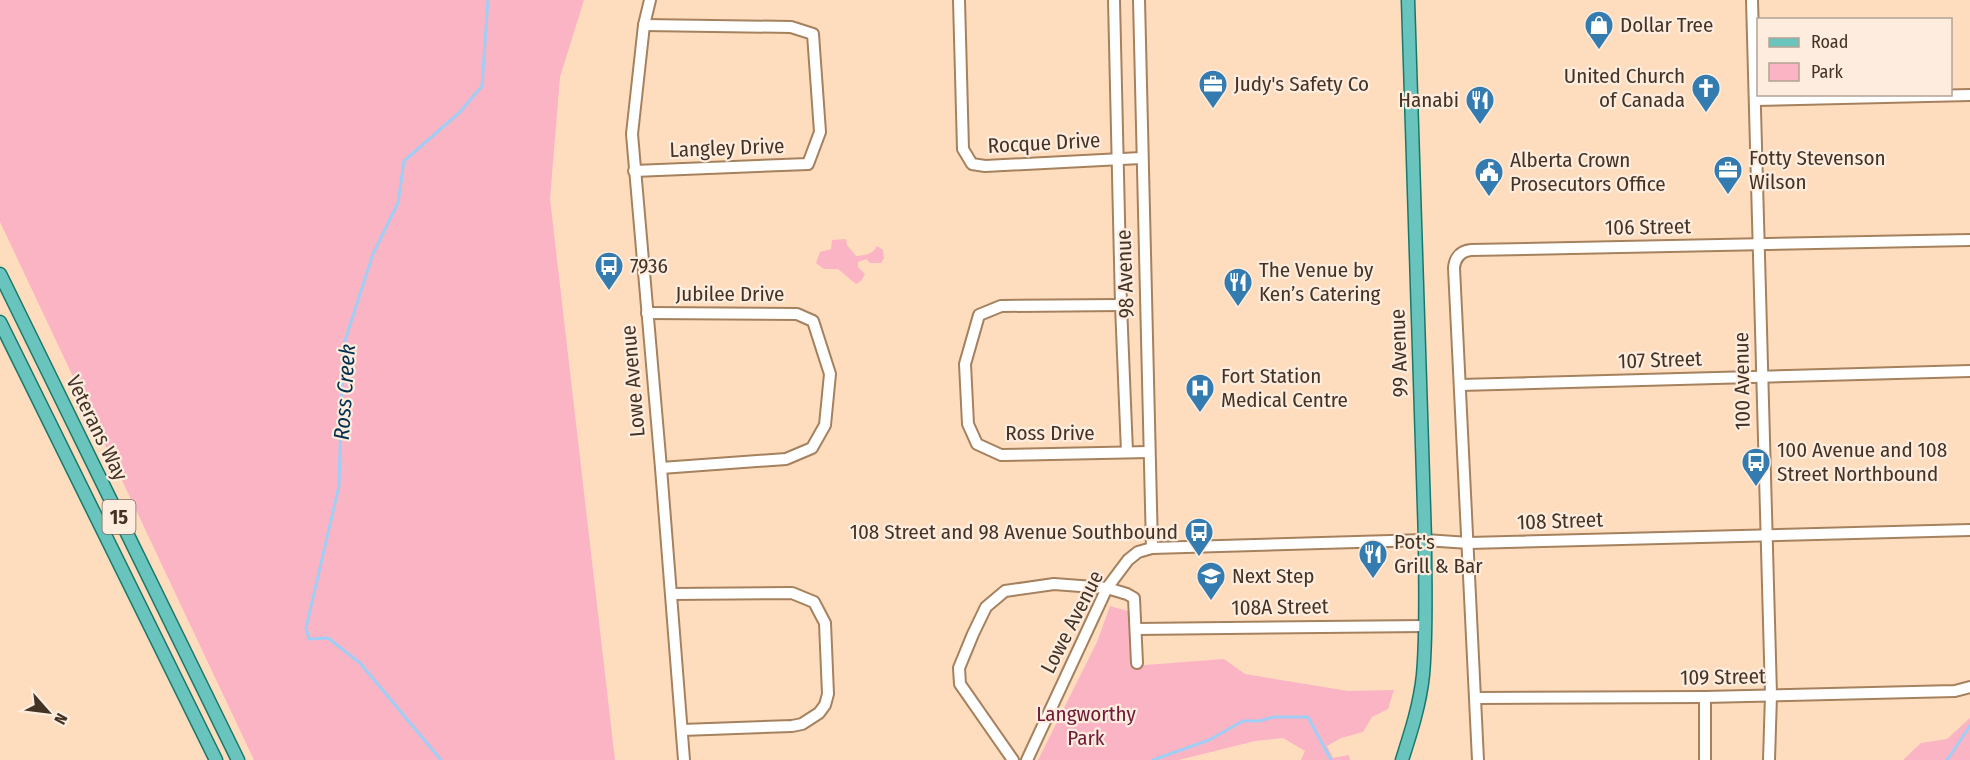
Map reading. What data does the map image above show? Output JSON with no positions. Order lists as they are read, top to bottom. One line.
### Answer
{"streets":{"main road":["99 Avenue","Veterans Way","15"],"street":["Rocque Drive","Langley Drive","106 Street","98 Avenue","Jubilee Drive","107 Street","Lowe Avenue","100 Avenue","Ross Drive","108 Street","108A Street","109 Street"]},"crossings":[["Rocque Drive","98 Avenue"],["Langley Drive","Lowe Avenue"],["106 Street","107 Street"],["106 Street","100 Avenue"],["98 Avenue","Lowe Avenue"],["98 Avenue","Ross Drive"],["98 Avenue","108 Street"],["Jubilee Drive","Lowe Avenue"],["99 Avenue","108 Street"],["99 Avenue","108A Street"],["107 Street","100 Avenue"],["Lowe Avenue","108 Street"],["100 Avenue","108 Street"],["100 Avenue","109 Street"]],"water":["Ross Creek"],"parks":["Langworthy Park"],"places":{"shop":["Dollar Tree"],"office":["Judy's Safety Co","Fotty Stevenson Wilson"],"church":["United Church of Canada"],"restaurant":["Hanabi","The Venue by Ken’s Catering","Pot's Grill & Bar"],"public building":["Alberta Crown Prosecutors Office"],"bus stop":["7936","100 Avenue and 108 Street Northbound","108 Street and 98 Avenue Southbound"],"hospital":["Fort Station Medical Centre"],"school or university":["Next Step"]},"legend":["Road","Park"],"north":"bottom right"}
